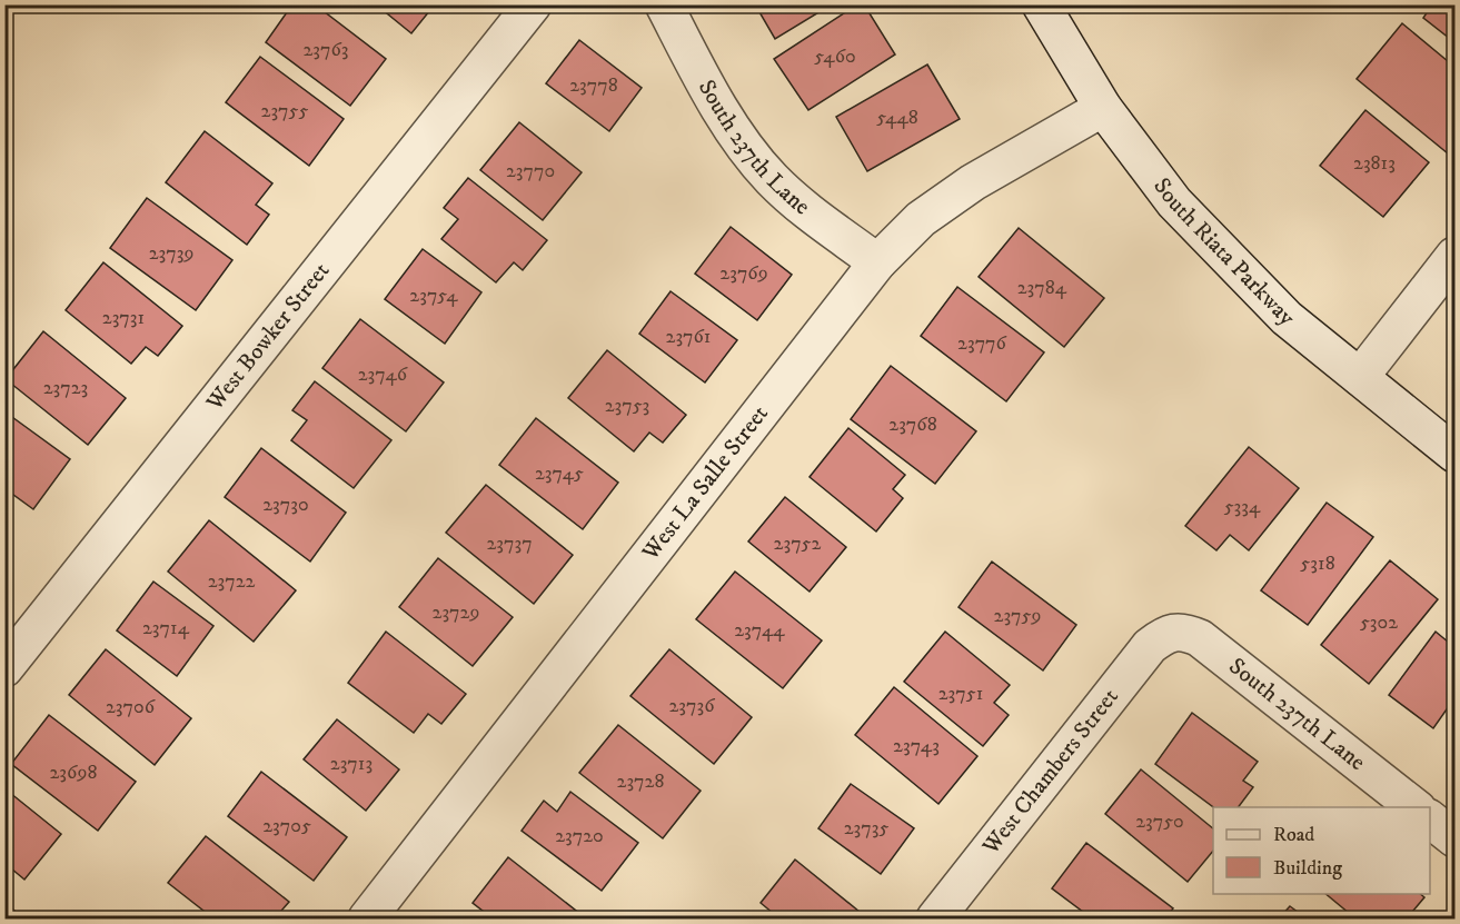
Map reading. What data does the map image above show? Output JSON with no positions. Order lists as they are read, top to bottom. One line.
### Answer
{"streets":{"street":["South 237th Lane","South Riata Parkway","West Bowker Street","West La Salle Street","West Chambers Street"]},"crossings":[["South 237th Lane","West La Salle Street"],["South 237th Lane","West Chambers Street"],["South Riata Parkway","West La Salle Street"]],"house_numbers":["23763","5460","23778","23755","5448","23813","23770","23739","23769","23784","23754","23731","23761","23776","23746","23723","23753","23768","23745","23730","5334","23737","23752","5318","23722","23729","23759","5302","23714","23744","23751","23736","23706","23743","23713","23698","23728","23750","23705","23735","23720"],"legend":["Road","Building"]}
